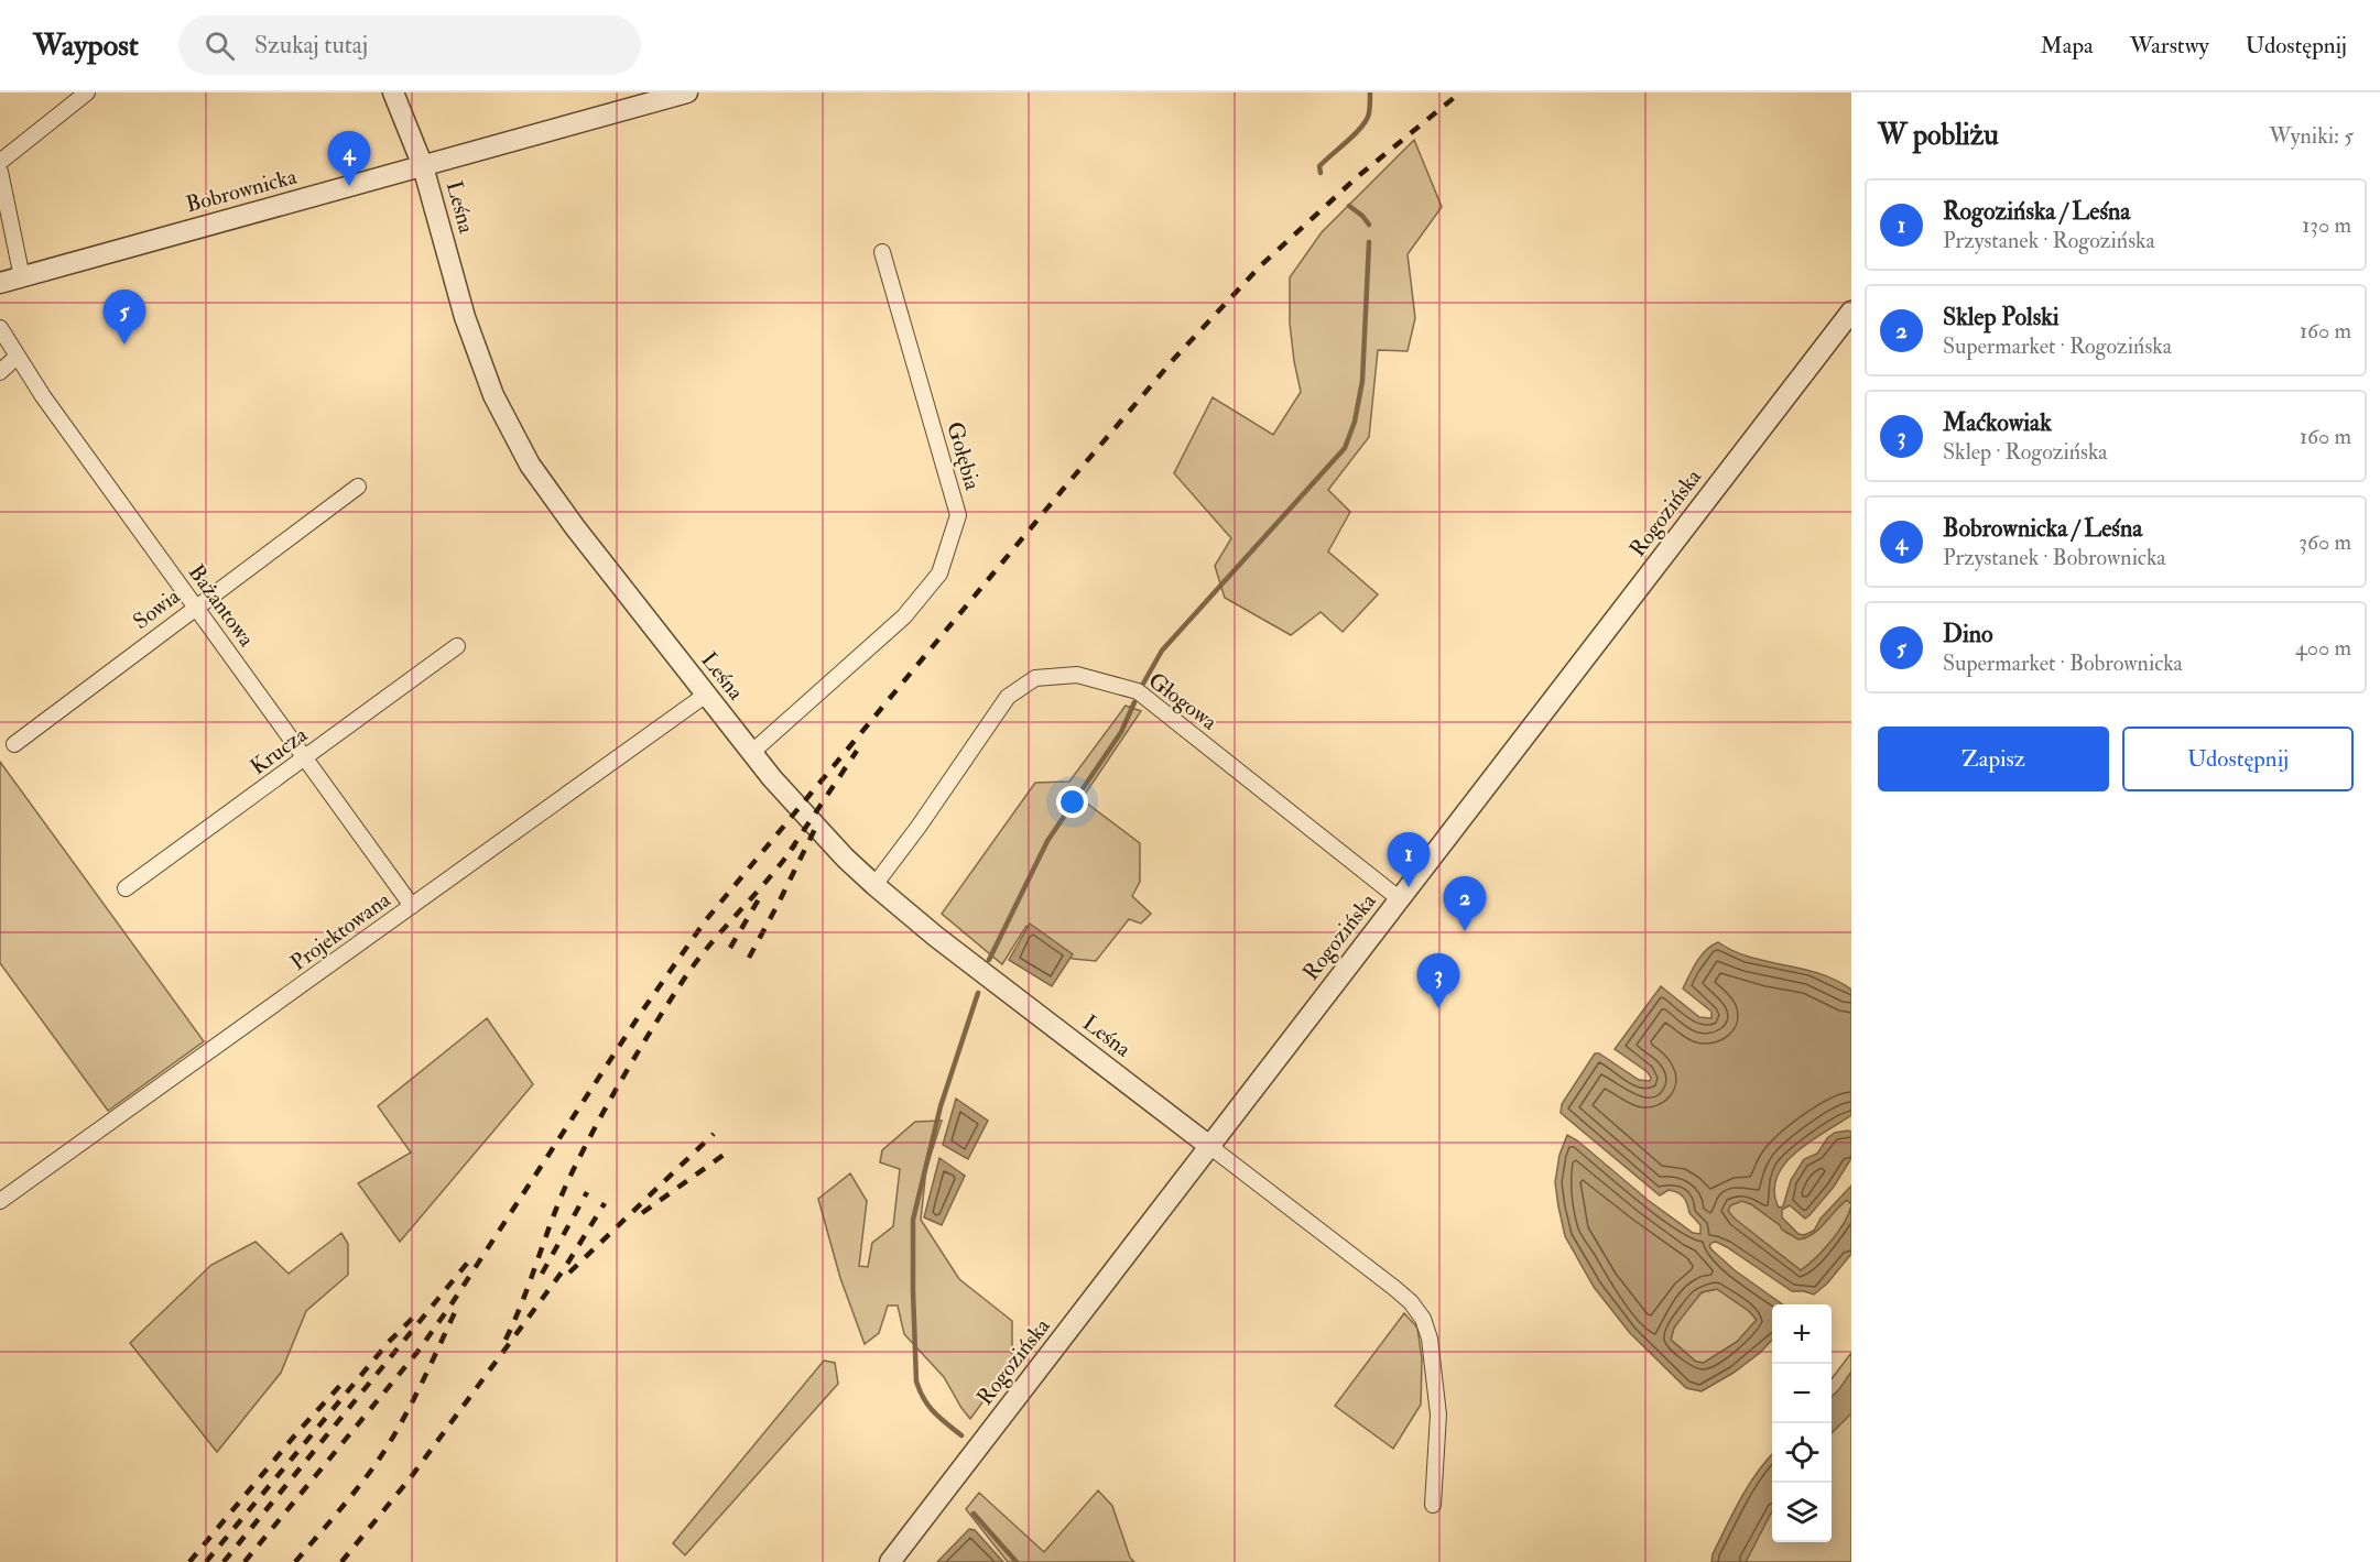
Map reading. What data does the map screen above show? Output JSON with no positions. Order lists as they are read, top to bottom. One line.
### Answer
{"streets":{"street":["Bobrownicka","Leśna","Gołębia","Rogozińska","Bażantowa","Sowia","Głogowa","Krucza","Projektowana"]},"crossings":[["Bobrownicka","Leśna"],["Leśna","Gołębia"],["Leśna","Rogozińska"],["Leśna","Głogowa"],["Leśna","Projektowana"],["Rogozińska","Głogowa"],["Bażantowa","Sowia"],["Bażantowa","Krucza"],["Bażantowa","Projektowana"]],"page":{"header":"Waypost","search":"Szukaj tutaj","nav":["Mapa","Warstwy","Udostępnij"],"heading":["W pobliżu","Wyniki: 5"],"pins":["4","5","1","2","3"],"list":[{"mark":"1","name":"Rogozińska / Leśna","note":"Przystanek · Rogozińska","value":"130 m"},{"mark":"2","name":"Sklep Polski","note":"Supermarket · Rogozińska","value":"160 m"},{"mark":"3","name":"Maćkowiak","note":"Sklep · Rogozińska","value":"160 m"},{"mark":"4","name":"Bobrownicka / Leśna","note":"Przystanek · Bobrownicka","value":"360 m"},{"mark":"5","name":"Dino","note":"Supermarket · Bobrownicka","value":"400 m"}],"buttons":["Zapisz","Udostępnij"],"map_buttons":["+","−"]}}
